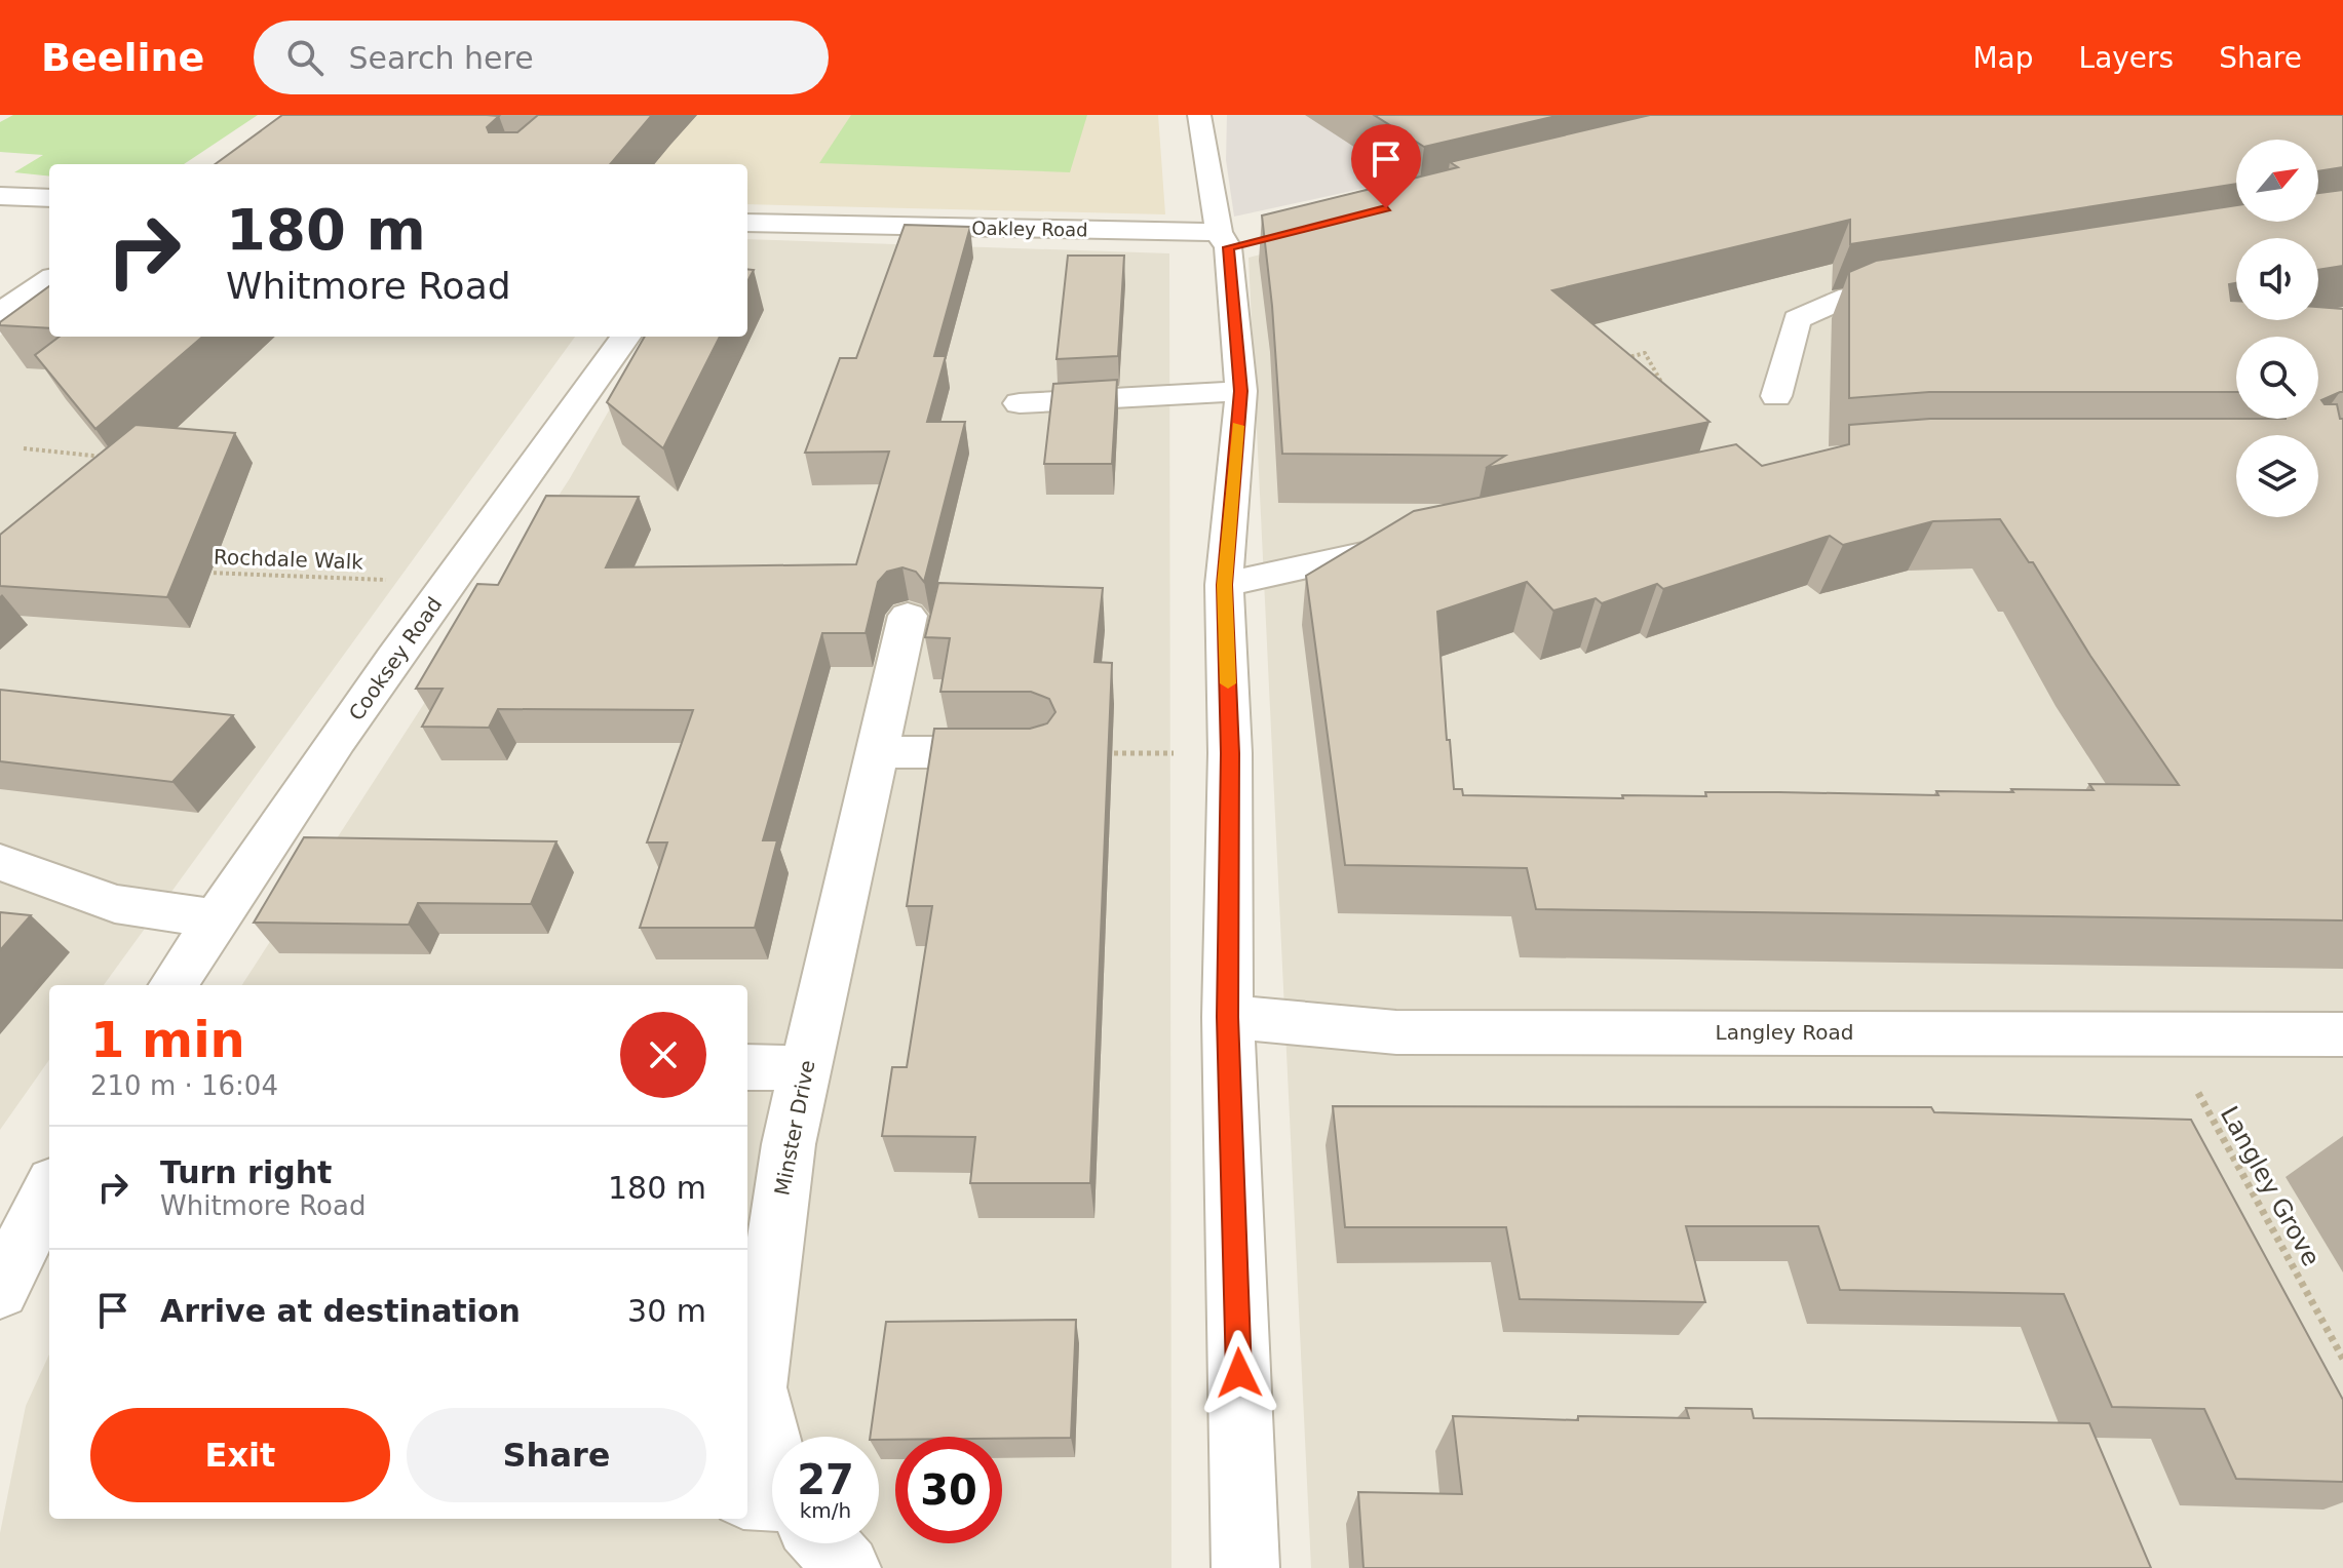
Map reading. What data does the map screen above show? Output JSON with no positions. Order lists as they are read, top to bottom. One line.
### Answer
{"streets":{"street":["Oakley Road","Cooksey Road","Langley Road","Minster Drive"],"path":["Rochdale Walk","Langley Grove"]},"crossings":[["Rochdale Walk","Cooksey Road"],["Langley Road","Langley Grove"]],"north":"top right","page":{"header":"Beeline","search":"Search here","nav":["Map","Layers","Share"],"turn":["180 m","Whitmore Road"],"heading":["1 min","210 m · 16:04"],"list":[{"name":"Turn right","note":"Whitmore Road","value":"180 m"},{"name":"Arrive at destination","value":"30 m"}],"buttons":["Exit","Share"],"speed":"27 km/h","limit":"30"}}
